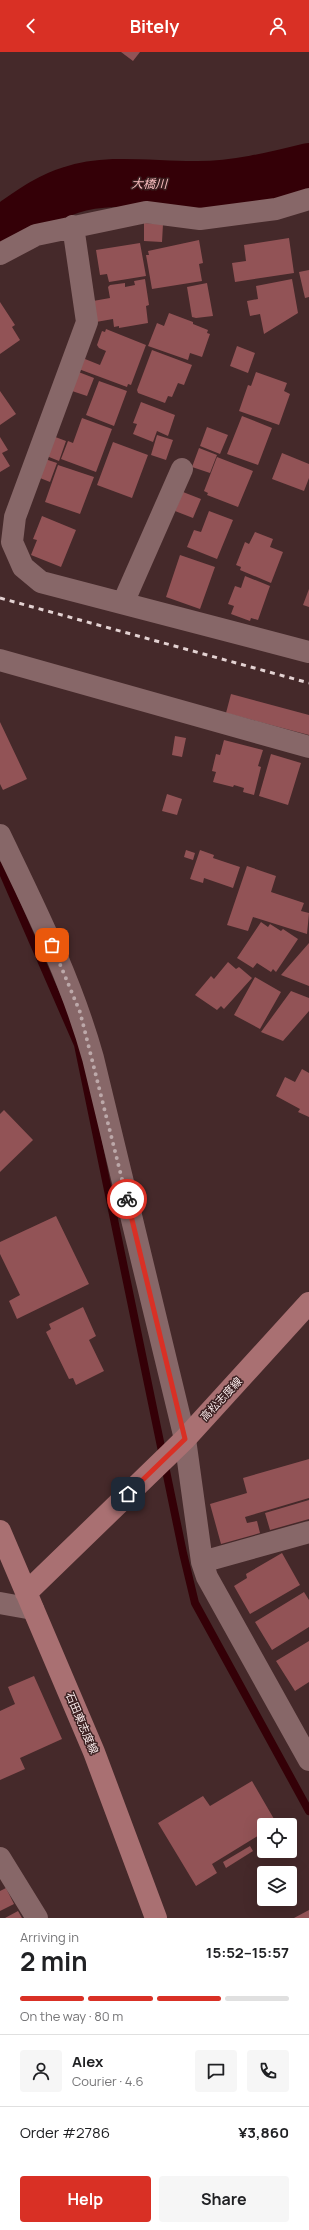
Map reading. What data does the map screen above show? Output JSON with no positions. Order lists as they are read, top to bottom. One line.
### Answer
{"streets":{"main road":["高松志度線","石田東志度線"]},"crossings":[["高松志度線","石田東志度線"]],"water":["大橋川"],"page":{"header":"Bitely","heading":["2 min","Arriving in","15:52–15:57"],"panel":["Alex","Courier · 4.6","Order #2786","¥3,860"],"bar":"On the way · 80 m","buttons":["Help","Share"]}}
